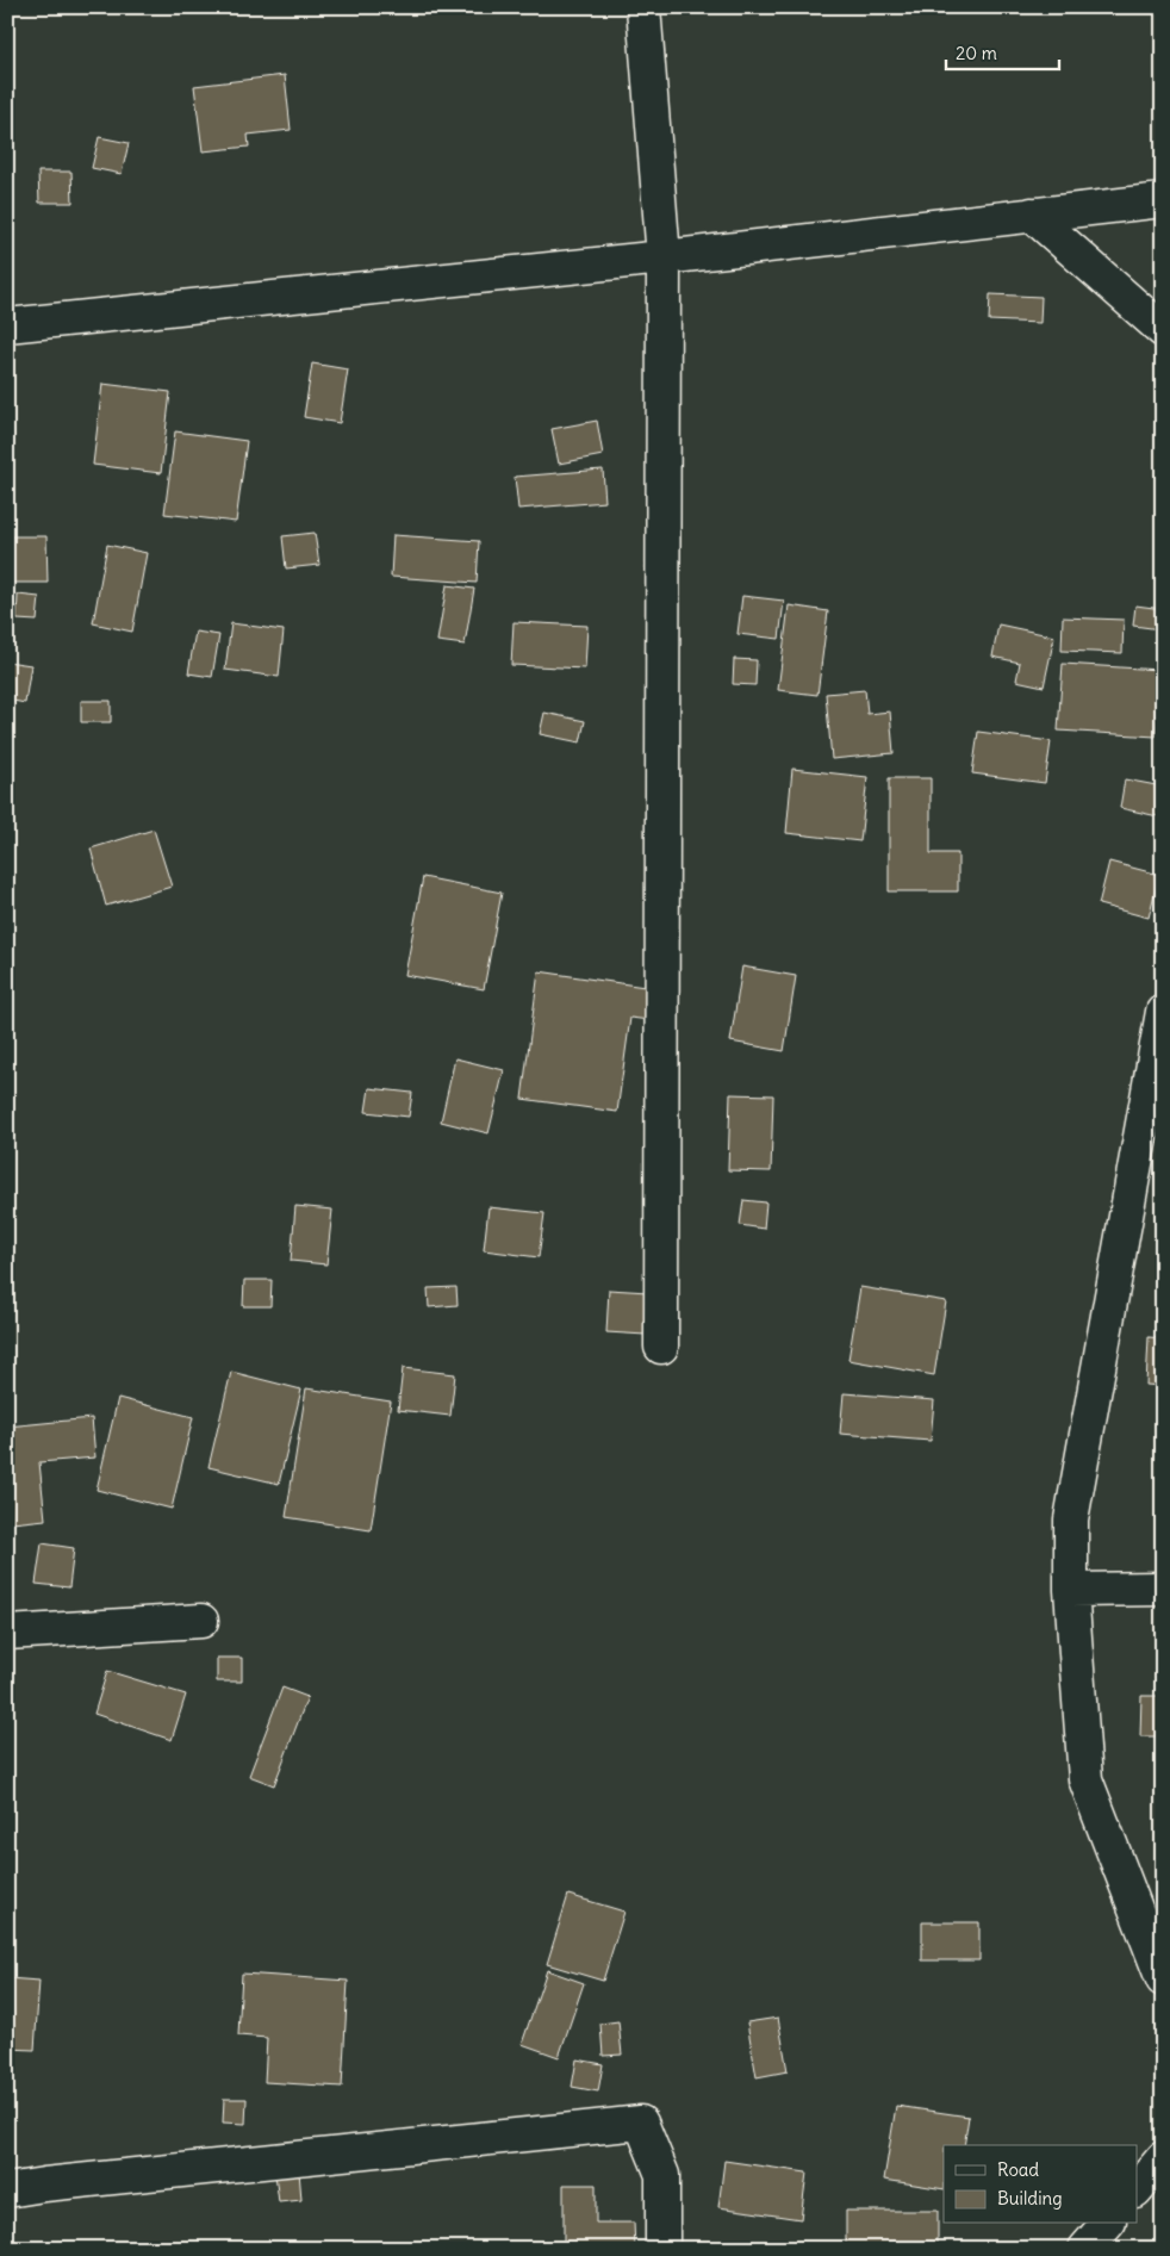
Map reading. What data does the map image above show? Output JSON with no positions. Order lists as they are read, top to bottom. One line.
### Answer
{"legend":["Road","Building"],"scale_bar":"20 m"}
